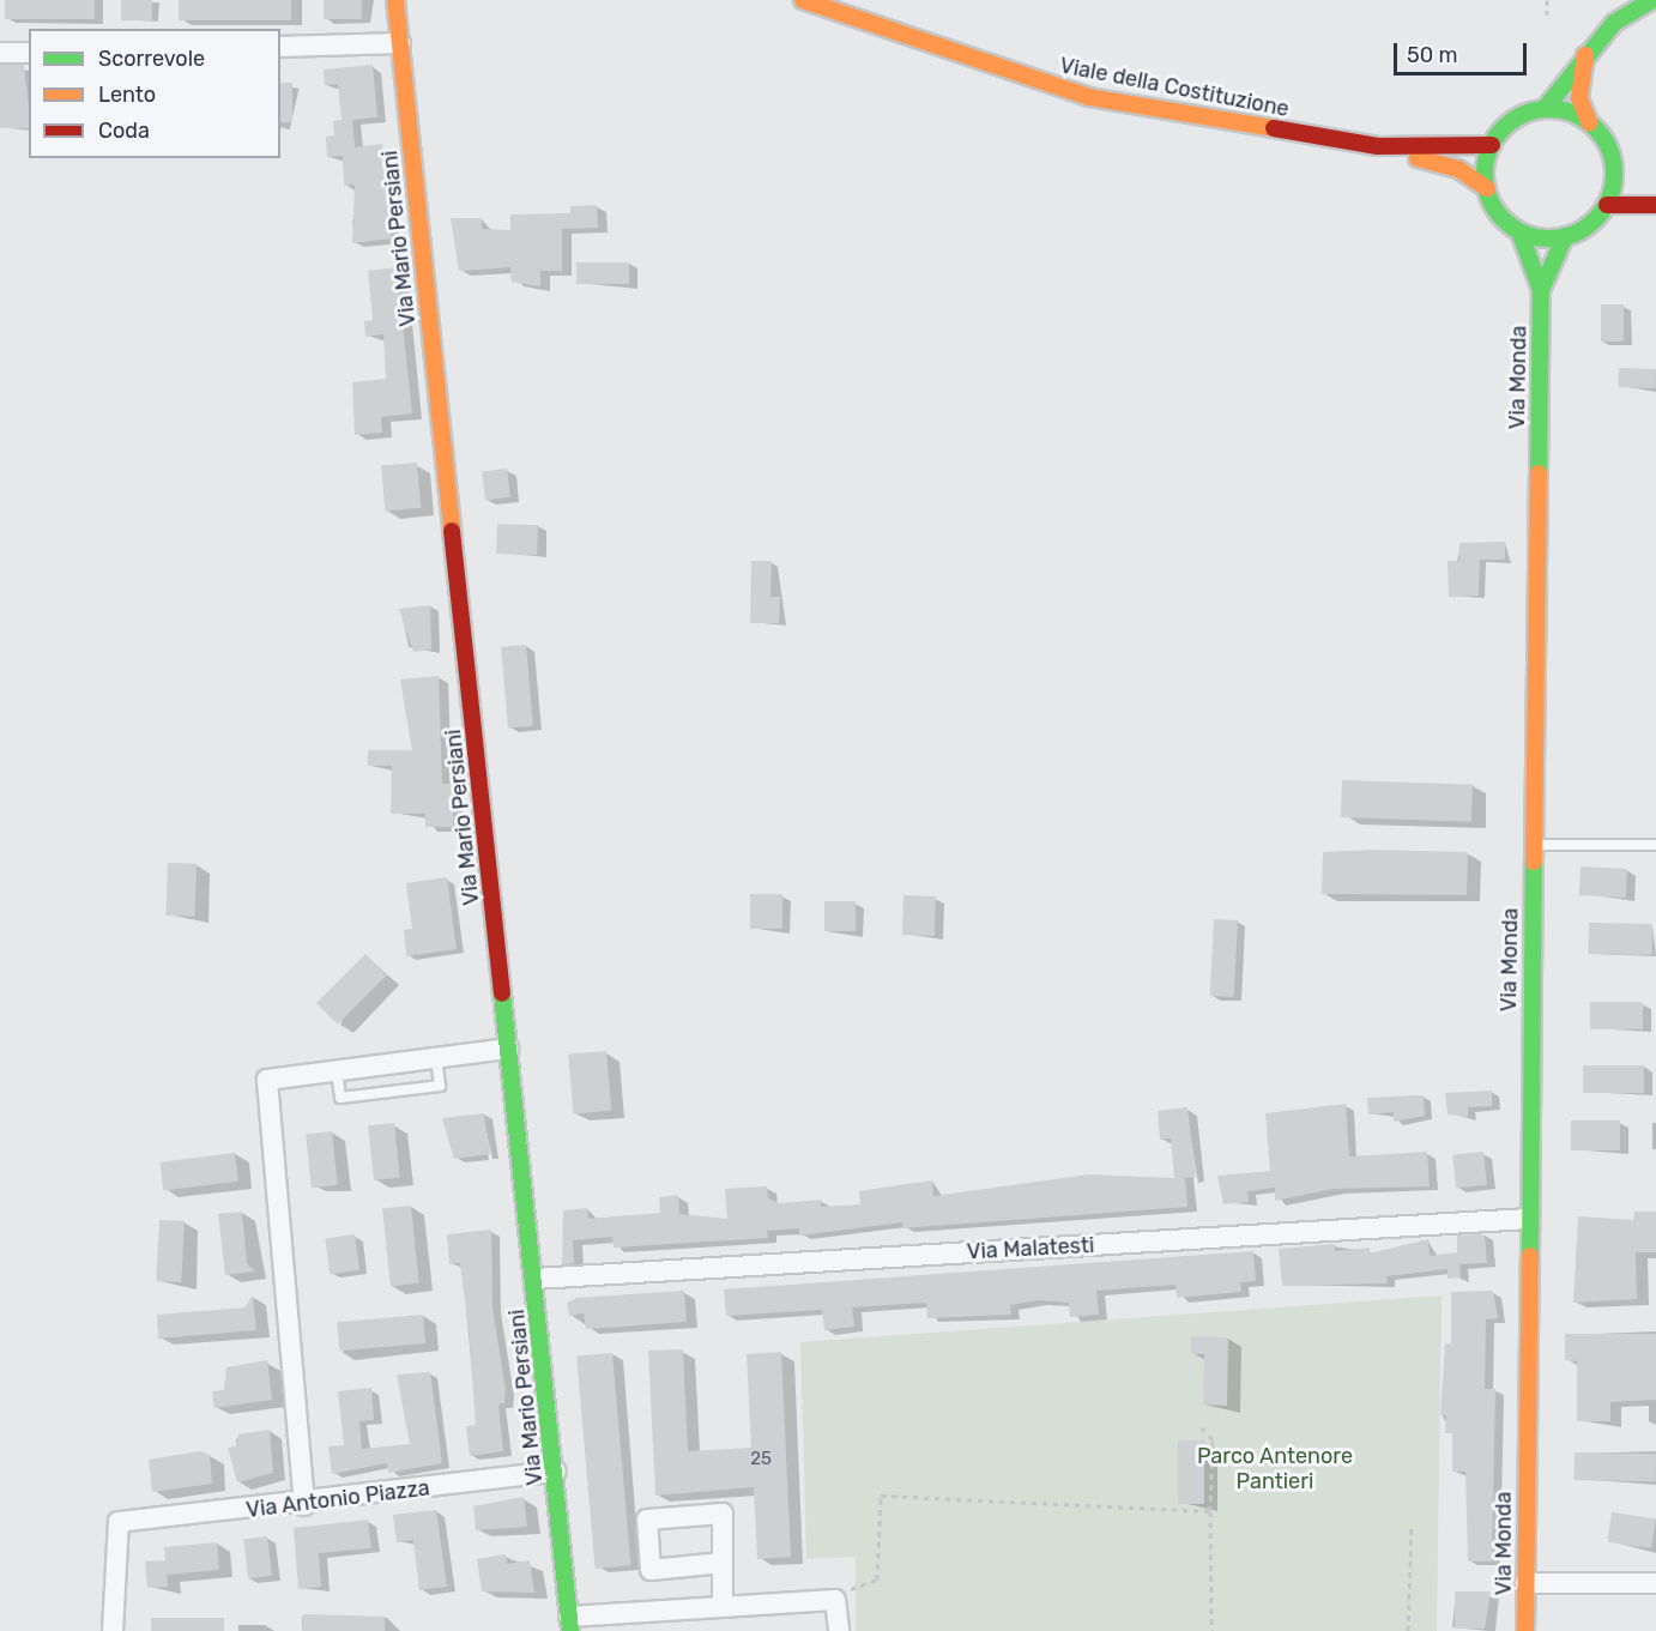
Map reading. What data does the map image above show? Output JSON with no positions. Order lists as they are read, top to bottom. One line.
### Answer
{"streets":{"main road":["Viale della Costituzione","Via Mario Persiani","Via Monda"],"street":["Via Malatesti","Via Antonio Piazza"]},"crossings":[["Viale della Costituzione","Via Monda"],["Via Mario Persiani","Via Malatesti"],["Via Mario Persiani","Via Antonio Piazza"],["Via Monda","Via Malatesti"]],"parks":["Parco Antenore Pantieri"],"house_numbers":["25"],"legend":["Scorrevole","Lento","Coda"],"scale_bar":"50 m"}
